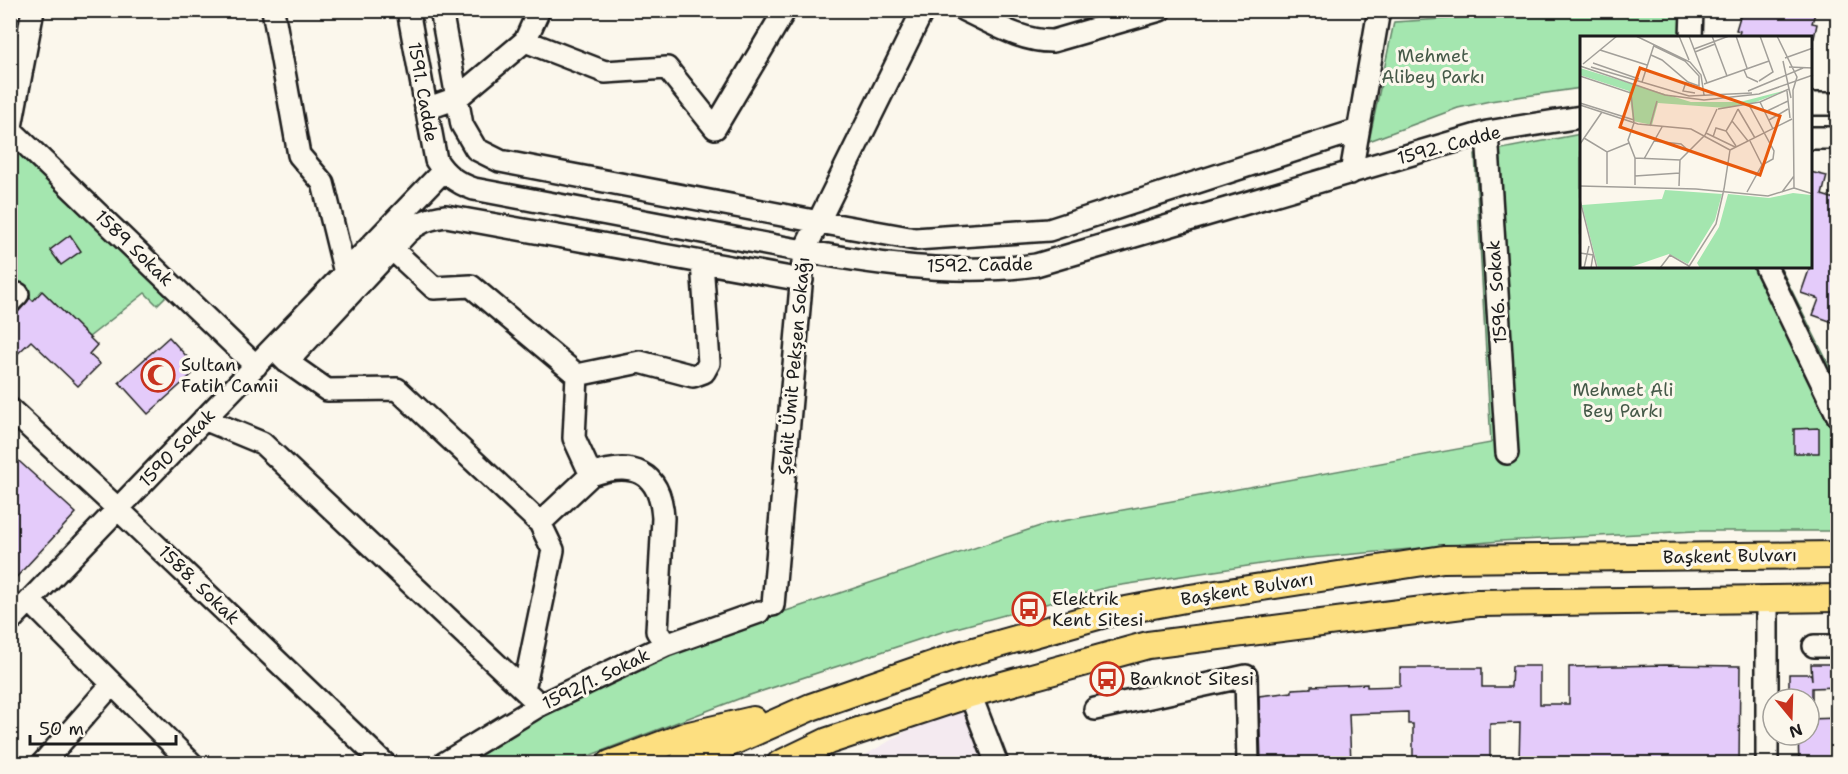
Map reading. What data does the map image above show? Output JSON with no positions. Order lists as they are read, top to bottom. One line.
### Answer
{"streets":{"main road":["Başkent Bulvarı"],"street":["1591. Cadde","1592. Cadde","1589 Sokak","1596. Sokak","Şehit Ümit Pekşen Sokağı","1590 Sokak","1588. Sokak","1592/1. Sokak"]},"crossings":[["1591. Cadde","1592. Cadde"],["1591. Cadde","1590 Sokak"],["1592. Cadde","1596. Sokak"],["1592. Cadde","Şehit Ümit Pekşen Sokağı"],["1592. Cadde","1590 Sokak"],["1589 Sokak","1590 Sokak"],["Şehit Ümit Pekşen Sokağı","1592/1. Sokak"],["1590 Sokak","1588. Sokak"]],"parks":["Mehmet Alibey Parkı","Mehmet Ali Bey Parkı"],"places":{"mosque":["Sultan Fatih Camii"],"bus stop":["Elektrik Kent Sitesi","Banknot Sitesi"]},"scale_bar":"50 m","north":"bottom"}
